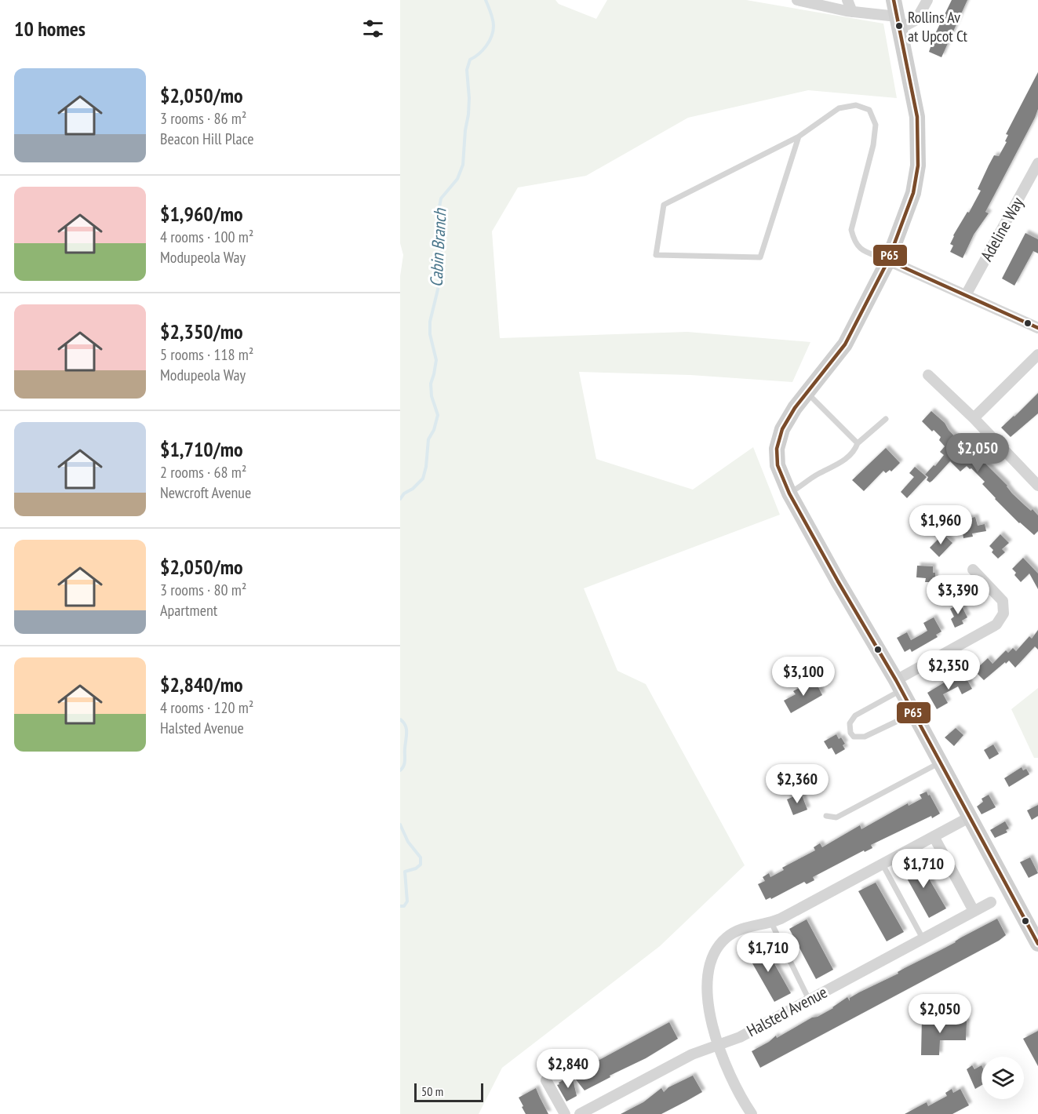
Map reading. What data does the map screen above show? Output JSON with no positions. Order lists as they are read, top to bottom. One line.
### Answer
{"streets":{"street":["Adeline Way","Halsted Avenue"]},"water":["Cabin Branch"],"places":["Rollins Av at Upcot Ct"],"lines":["transit line P65"],"scale_bar":"50 m","page":{"heading":"10 homes","list":[{"name":"$2,050/mo","note":"3 rooms · 86 m² · Beacon Hill Place"},{"name":"$1,960/mo","note":"4 rooms · 100 m² · Modupeola Way"},{"name":"$2,350/mo","note":"5 rooms · 118 m² · Modupeola Way"},{"name":"$1,710/mo","note":"2 rooms · 68 m² · Newcroft Avenue"},{"name":"$2,050/mo","note":"3 rooms · 80 m² · Apartment"},{"name":"$2,840/mo","note":"4 rooms · 120 m² · Halsted Avenue"}],"price":["$2,050","$1,960","$3,390","$2,350","$3,100","$2,360","$1,710","$1,710","$2,050","$2,840"],"scale":"50 m"}}
